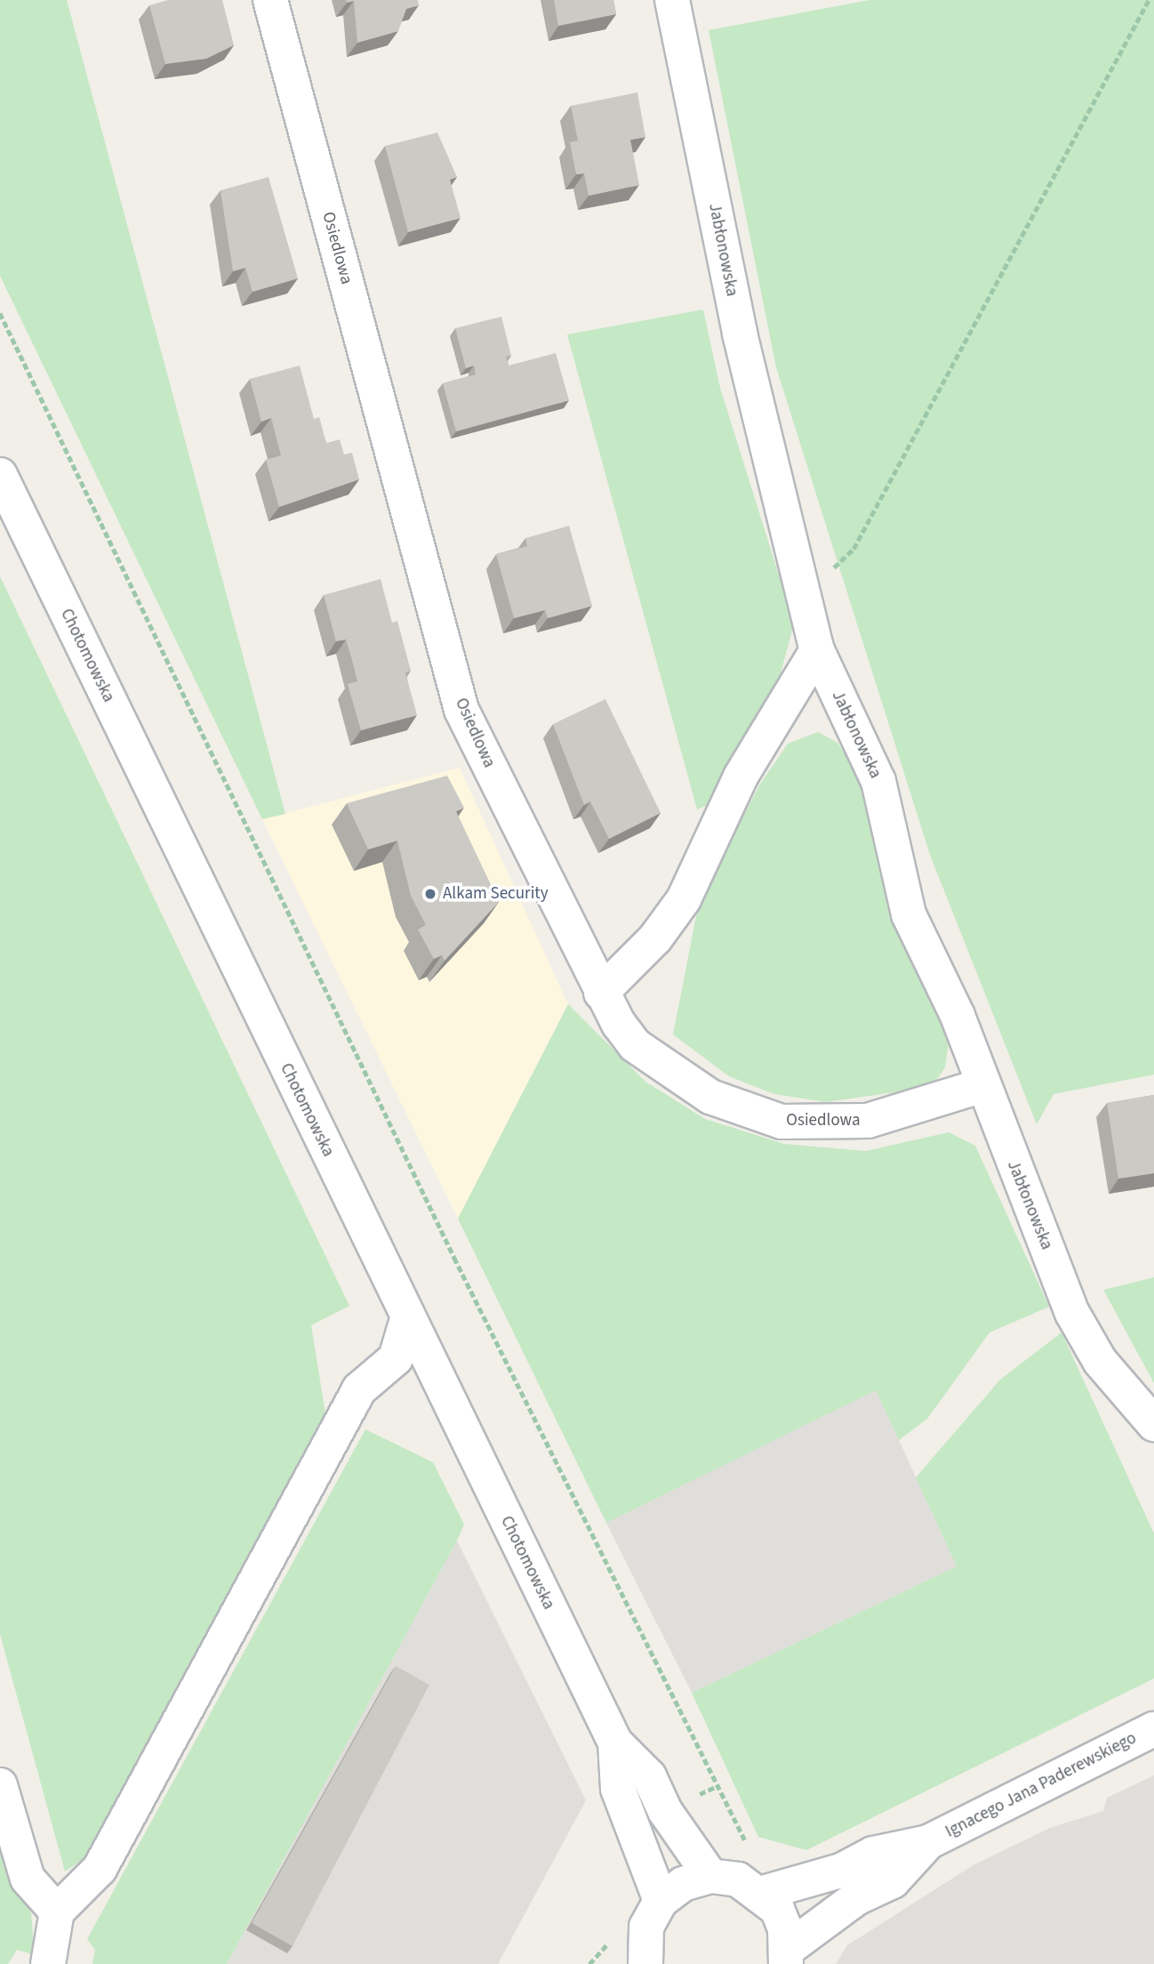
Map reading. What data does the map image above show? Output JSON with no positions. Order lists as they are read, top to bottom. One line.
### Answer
{"streets":{"street":["Osiedlowa","Jabłonowska","Chotomowska","Ignacego Jana Paderewskiego"]},"crossings":[["Osiedlowa","Jabłonowska"]],"places":["Alkam Security"]}
